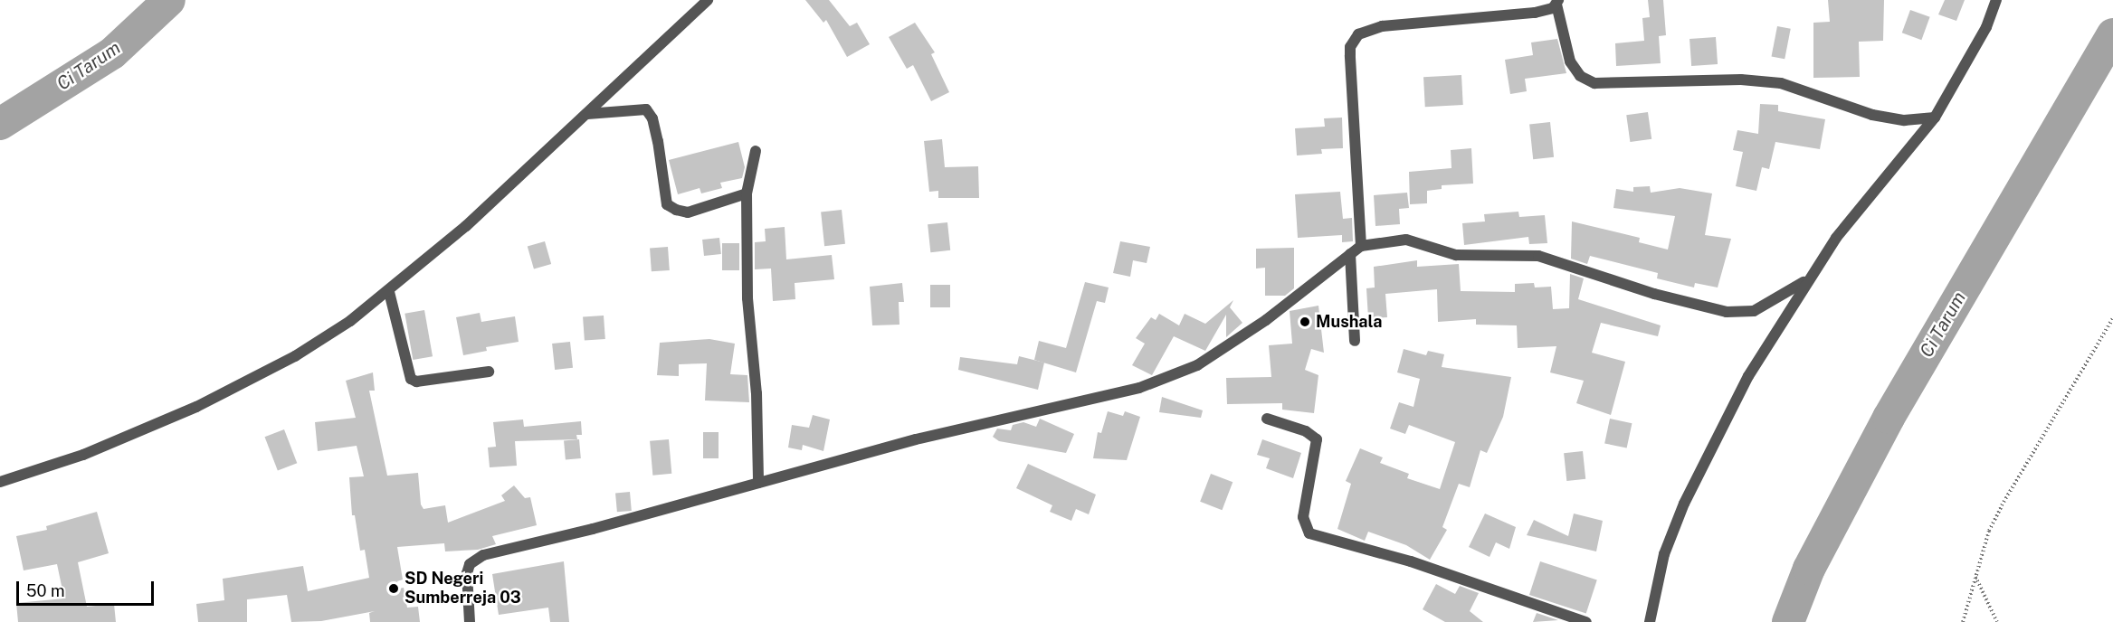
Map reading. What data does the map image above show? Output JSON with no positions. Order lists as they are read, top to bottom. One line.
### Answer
{"water":["Ci Tarum"],"places":["Mushala","SD Negeri Sumberreja 03"],"scale_bar":"50 m"}
